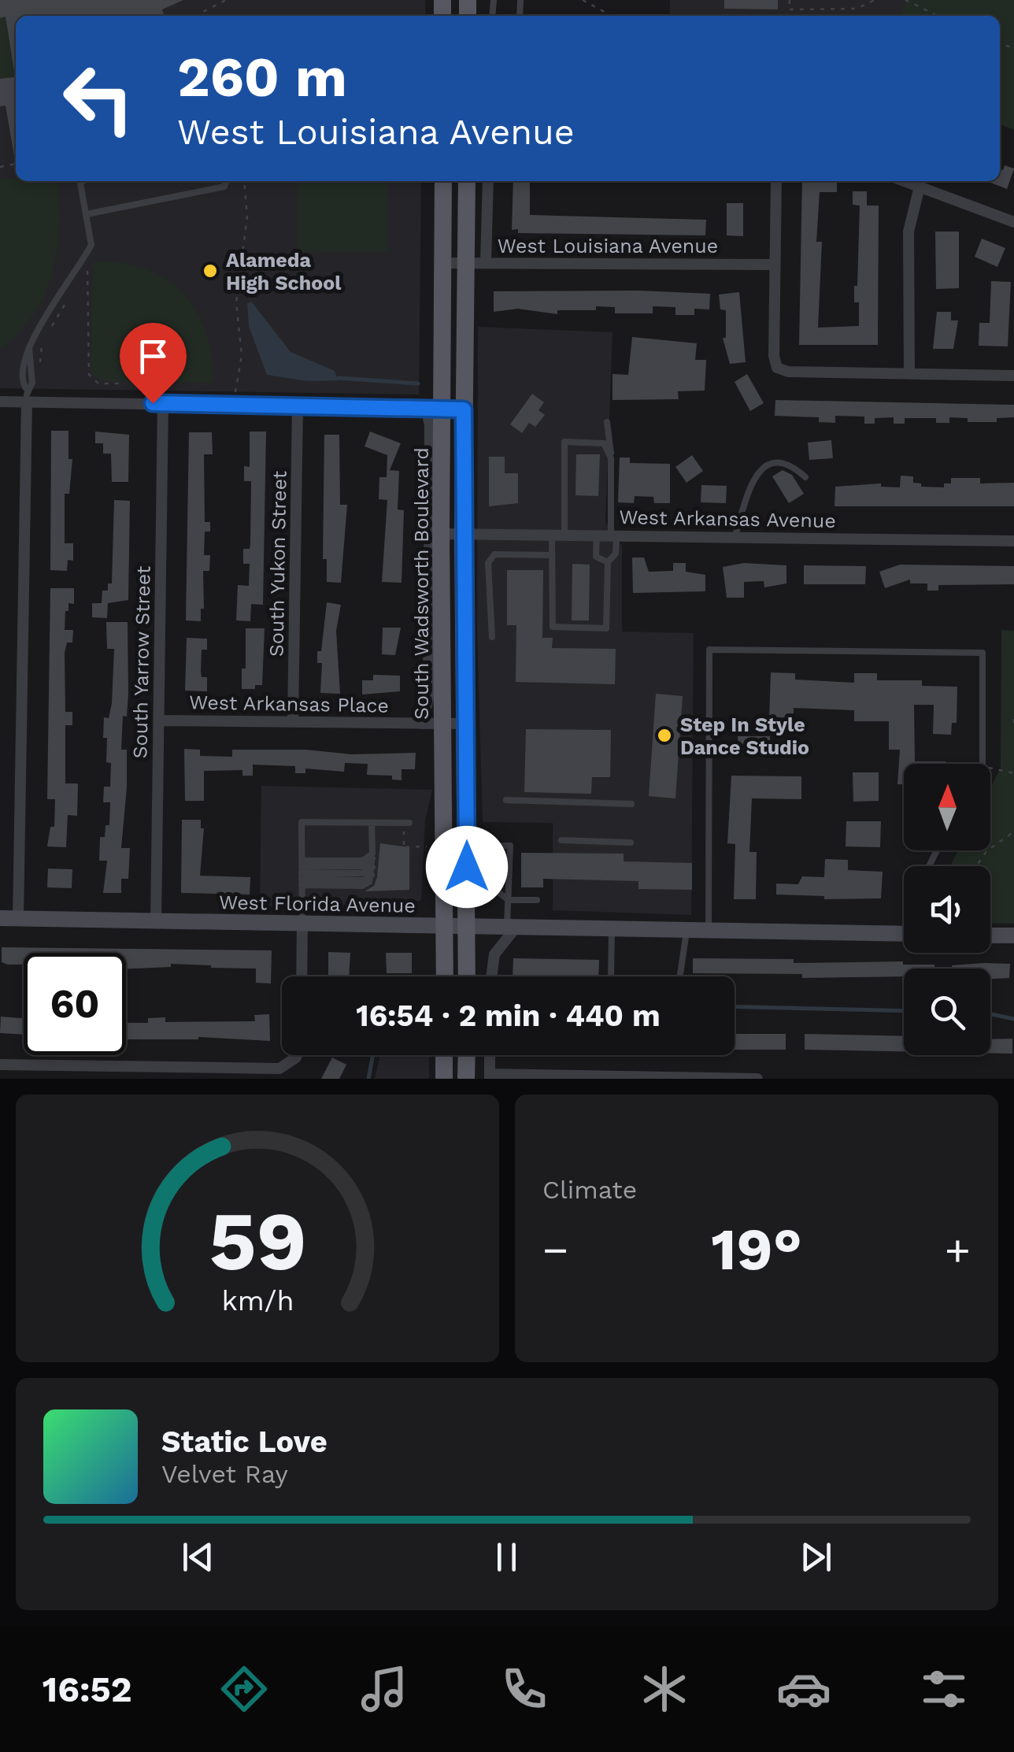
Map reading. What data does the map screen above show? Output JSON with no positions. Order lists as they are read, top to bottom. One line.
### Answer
{"streets":{"main road":["South Wadsworth Boulevard"],"street":["West Louisiana Avenue","West Arkansas Avenue","South Yukon Street","South Yarrow Street","West Arkansas Place","West Florida Avenue"]},"crossings":[["West Louisiana Avenue","South Wadsworth Boulevard"],["West Arkansas Avenue","South Wadsworth Boulevard"],["South Yukon Street","West Arkansas Place"],["South Wadsworth Boulevard","West Arkansas Place"],["South Wadsworth Boulevard","West Florida Avenue"],["South Yarrow Street","West Arkansas Place"],["South Yarrow Street","West Florida Avenue"]],"places":["Alameda High School","Step In Style Dance Studio"],"north":"top","page":{"turn":["260 m","West Louisiana Avenue"],"limit":"60","trip":"16:54 · 2 min · 440 m","tile":"Climate","heat":["−","19°","+"],"song":["Static Love","Velvet Ray"],"tabs":"16:52","gauge":["59","km/h"]}}
